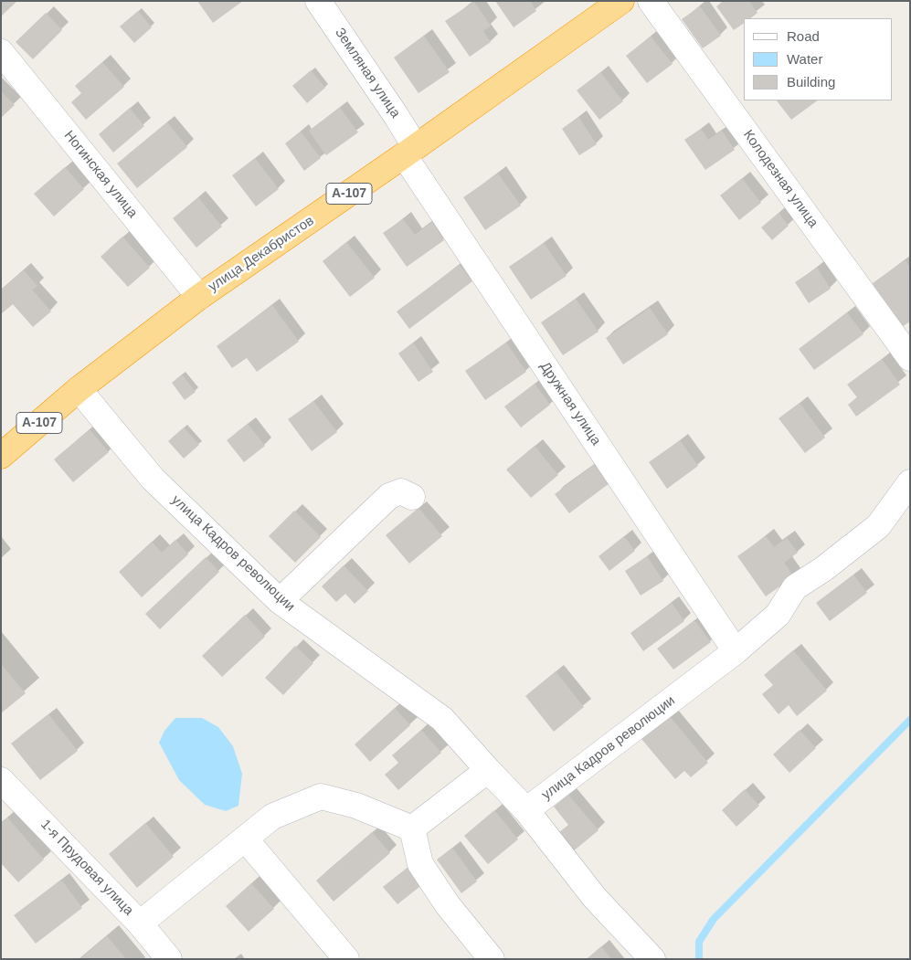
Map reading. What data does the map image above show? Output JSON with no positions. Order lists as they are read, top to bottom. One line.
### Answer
{"streets":{"highway":["А-107","улица Декабристов"],"street":["Земляная улица","Ногинская улица","Колодезная улица","Дружная улица","улица Кадров революции","1-я Прудовая улица"]},"crossings":[["Земляная улица","улица Декабристов"],["Земляная улица","Дружная улица"],["Ногинская улица","улица Декабристов"],["улица Декабристов","Дружная улица"],["улица Декабристов","улица Кадров революции"],["Дружная улица","улица Кадров революции"]],"legend":["Road","Water","Building"]}
